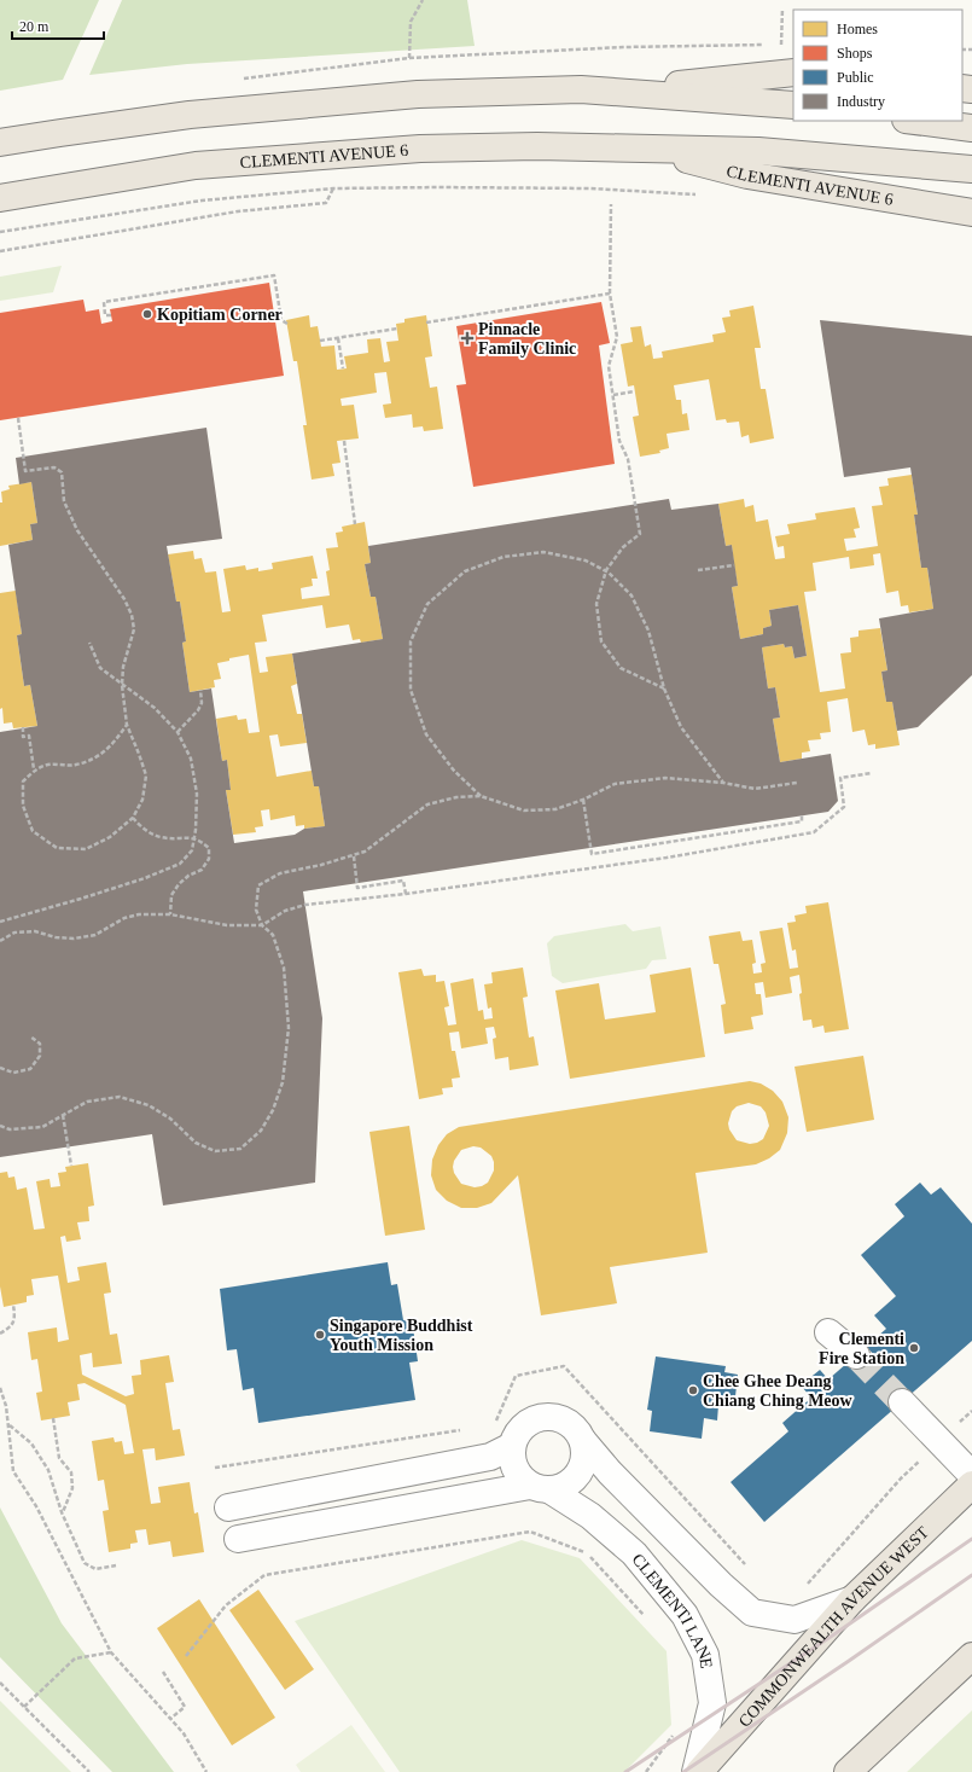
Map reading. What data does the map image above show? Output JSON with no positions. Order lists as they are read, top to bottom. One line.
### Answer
{"streets":{"main road":["CLEMENTI AVENUE 6","COMMONWEALTH AVENUE WEST"],"street":["CLEMENTI LANE"]},"places":{"other":["Kopitiam Corner","Singapore Buddhist Youth Mission","Clementi Fire Station","Chee Ghee Deang Chiang Ching Meow"],"health":["Pinnacle Family Clinic"]},"legend":["Homes","Shops","Public","Industry"],"scale_bar":"20 m"}
